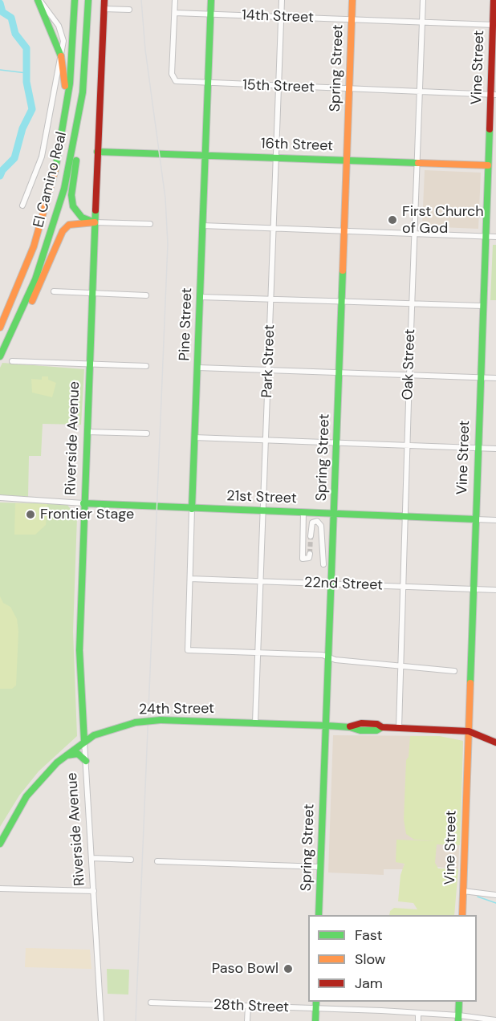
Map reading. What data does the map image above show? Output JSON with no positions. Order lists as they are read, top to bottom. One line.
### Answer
{"streets":{"main road":["Vine Street","Spring Street","16th Street","El Camino Real","Pine Street","Riverside Avenue","21st Street","24th Street"],"street":["14th Street","15th Street","Park Street","Oak Street","22nd Street","28th Street"]},"crossings":[["14th Street","Vine Street"],["14th Street","Spring Street"],["14th Street","15th Street"],["14th Street","Pine Street"],["14th Street","Park Street"],["14th Street","Oak Street"],["Vine Street","15th Street"],["Vine Street","16th Street"],["Vine Street","21st Street"],["Vine Street","22nd Street"],["Vine Street","24th Street"],["Spring Street","15th Street"],["Spring Street","16th Street"],["Spring Street","21st Street"],["Spring Street","22nd Street"],["Spring Street","24th Street"],["15th Street","Pine Street"],["15th Street","Park Street"],["15th Street","Oak Street"],["16th Street","Pine Street"],["16th Street","Park Street"],["16th Street","Oak Street"],["16th Street","Riverside Avenue"],["Pine Street","Park Street"],["Pine Street","21st Street"],["Pine Street","22nd Street"],["Park Street","21st Street"],["Park Street","22nd Street"],["Park Street","24th Street"],["Oak Street","21st Street"],["Oak Street","22nd Street"],["Oak Street","24th Street"],["Riverside Avenue","21st Street"],["Riverside Avenue","24th Street"]],"places":["First Church of God","Frontier Stage","Paso Bowl"],"legend":["Fast","Slow","Jam"]}
